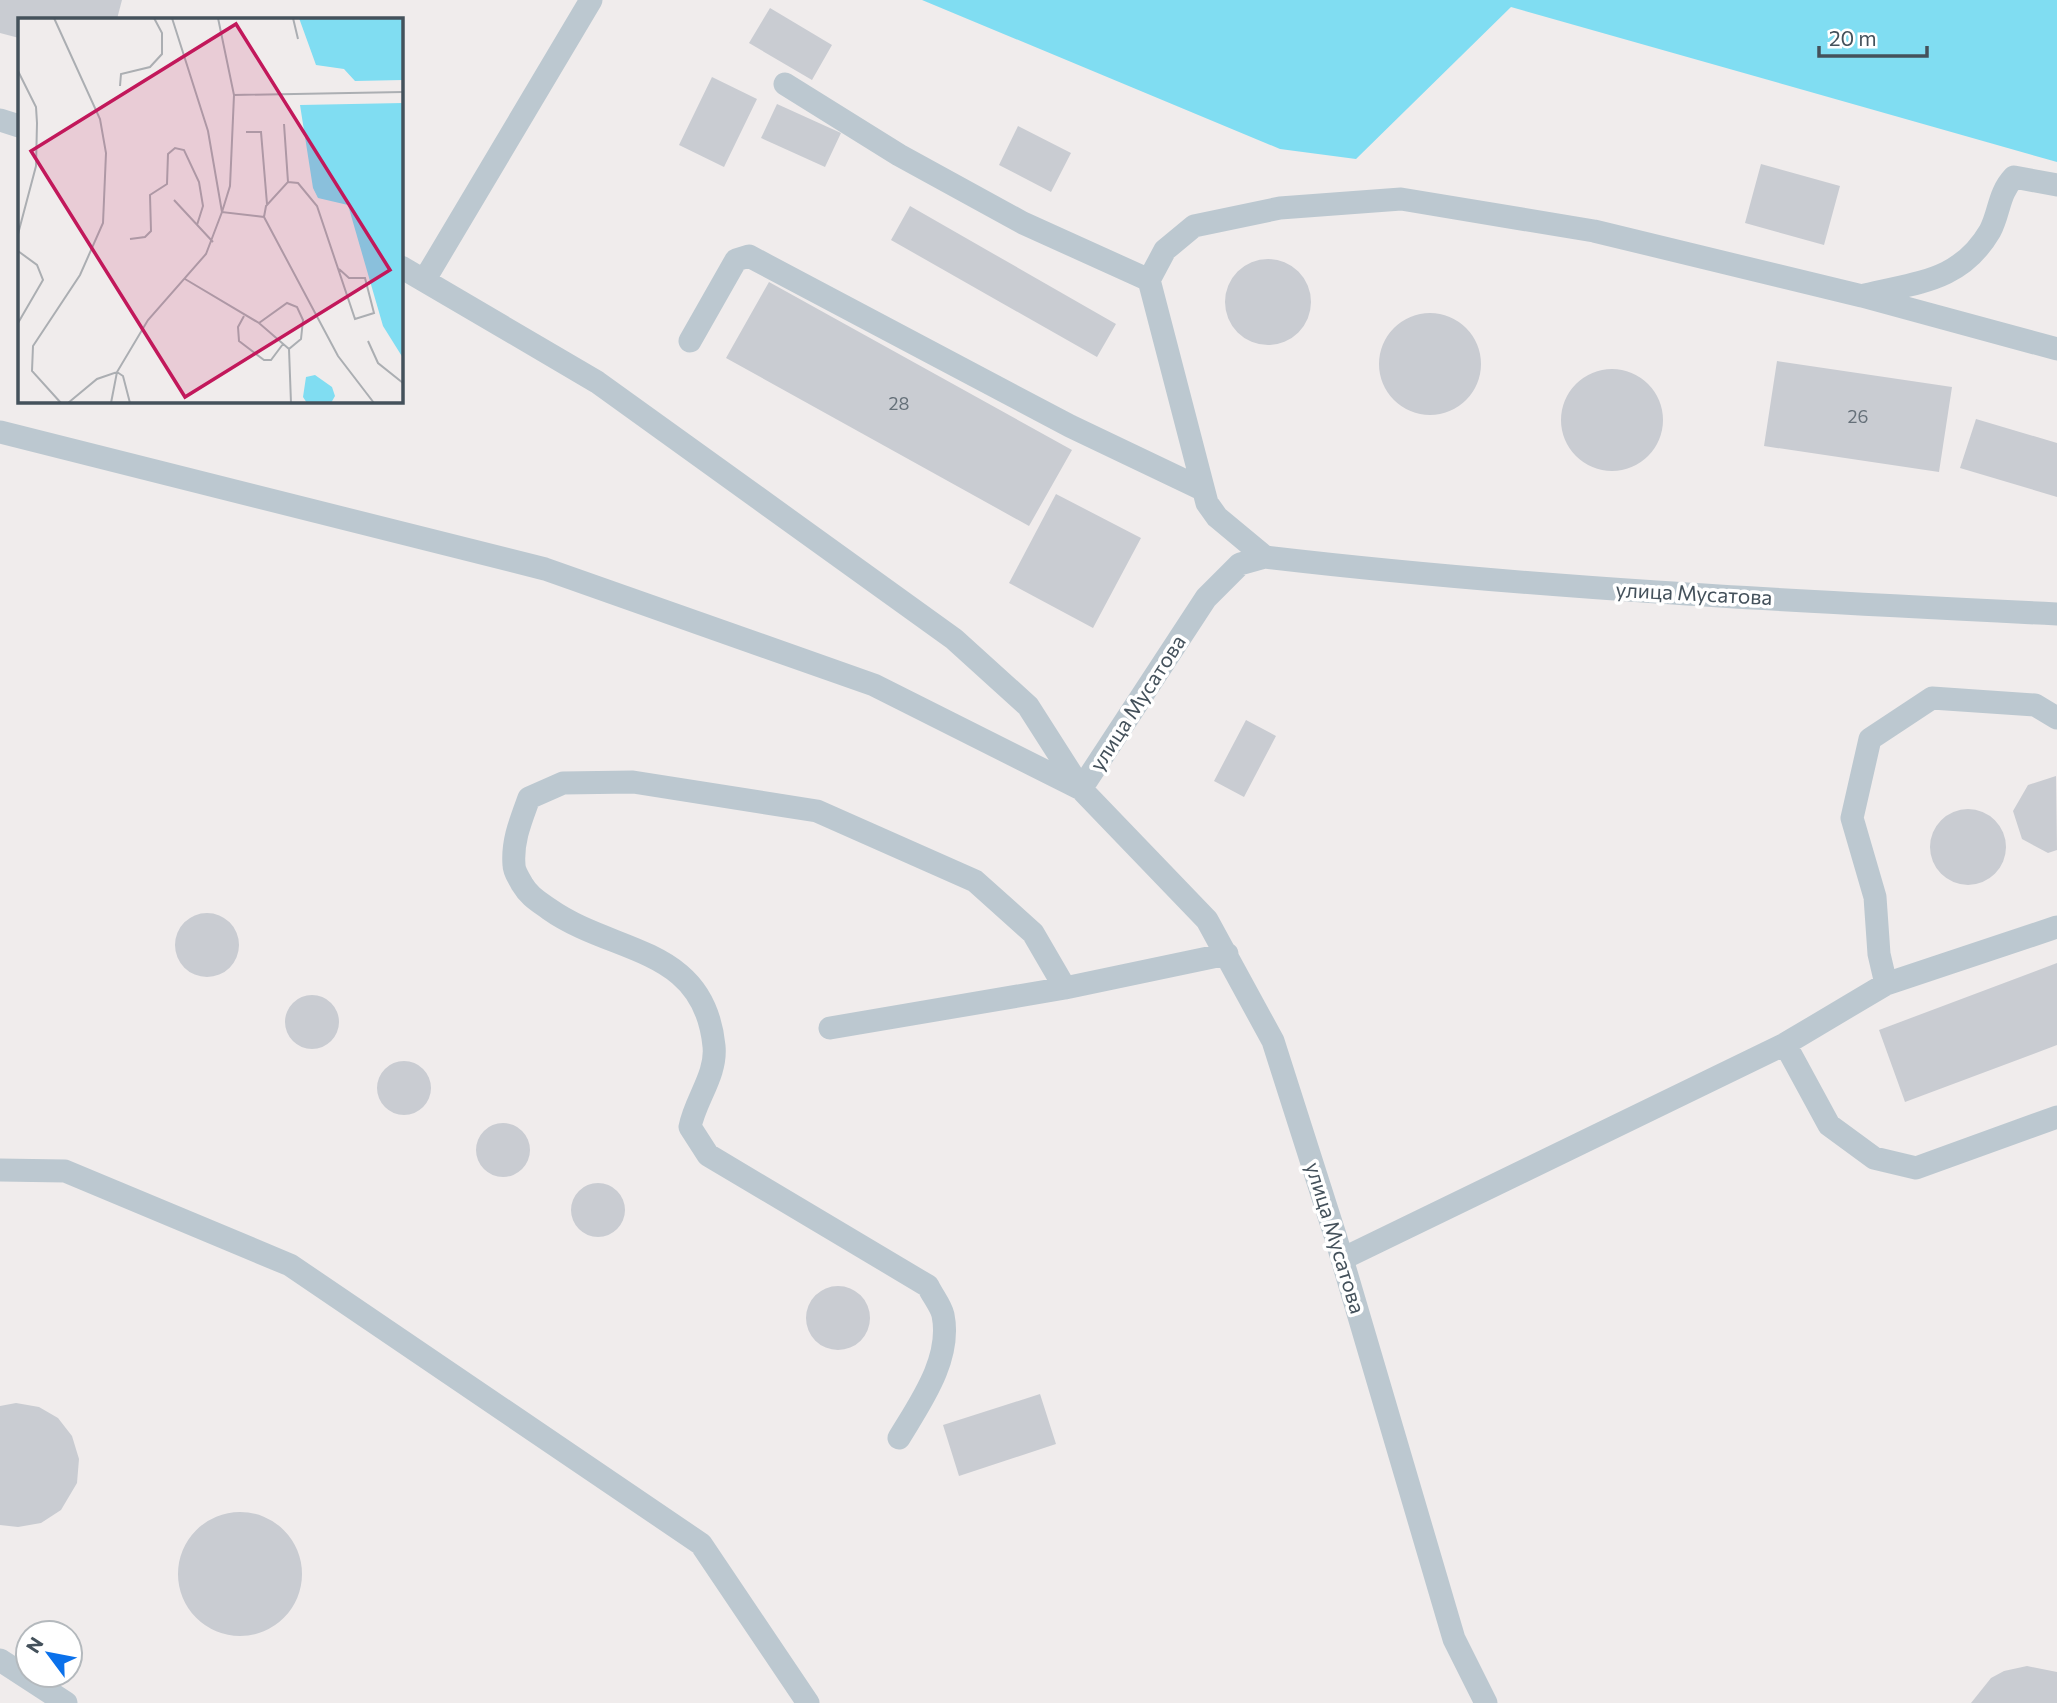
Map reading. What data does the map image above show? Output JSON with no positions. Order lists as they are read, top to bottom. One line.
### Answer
{"streets":{"lane":["улица Мусатова"]},"house_numbers":["28","26"],"scale_bar":"20 m","north":"top left"}
